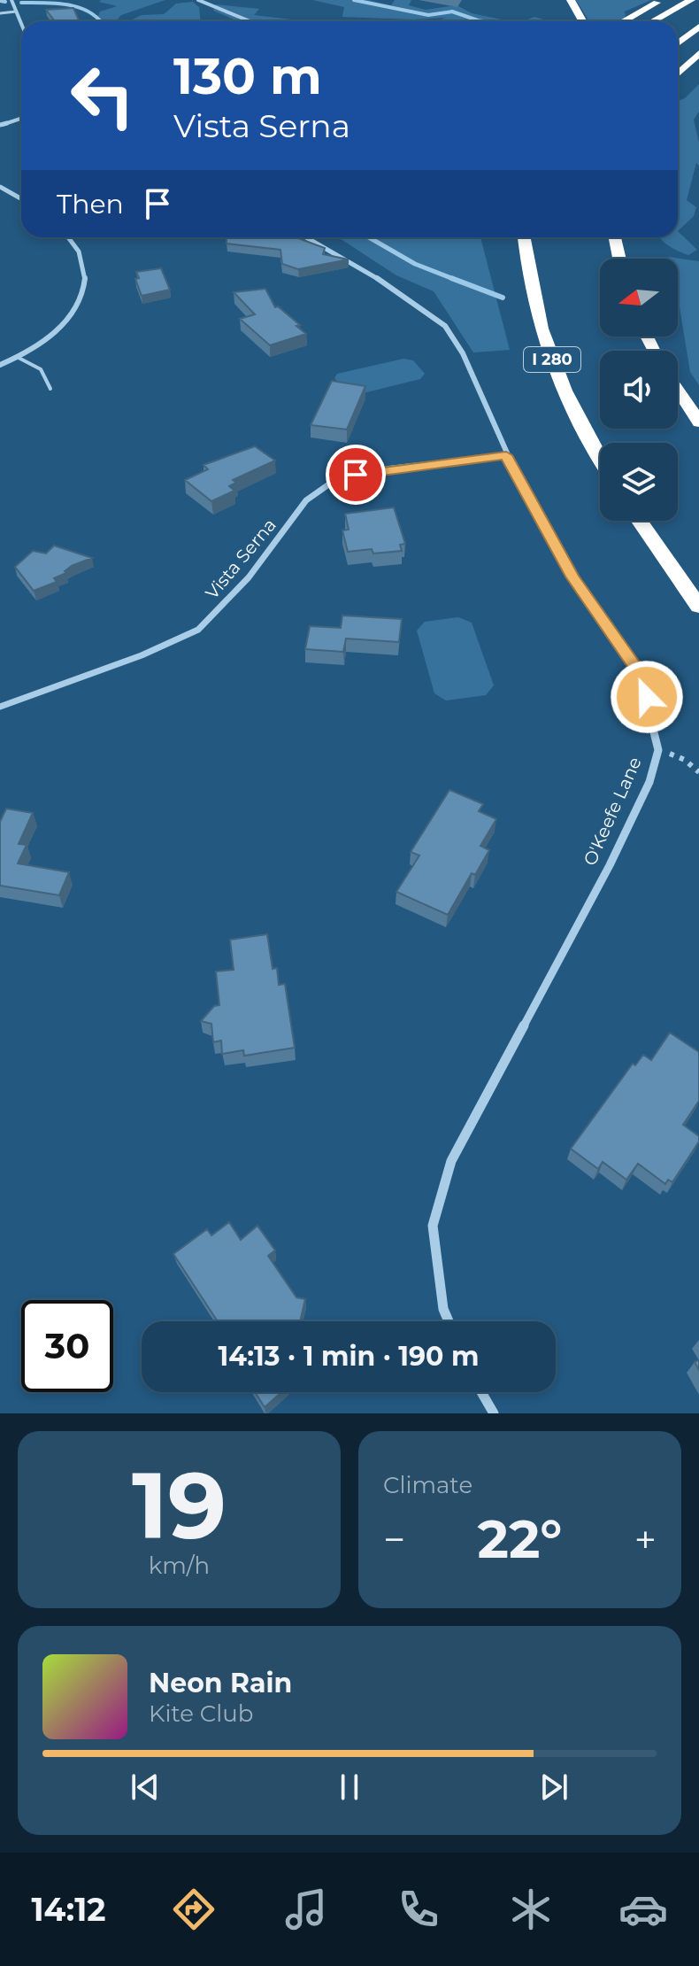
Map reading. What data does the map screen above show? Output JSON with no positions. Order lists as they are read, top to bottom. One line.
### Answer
{"streets":{"highway":["I 280"],"street":["Vista Serna","O'Keefe Lane"]},"crossings":[["Vista Serna","O'Keefe Lane"]],"north":"left","page":{"turn":["130 m","Vista Serna"],"then":"Then","limit":"30","trip":"14:13 · 1 min · 190 m","tile":[["19","km/h"],"Climate"],"heat":["−","22°","+"],"song":["Neon Rain","Kite Club"],"tabs":"14:12"}}
